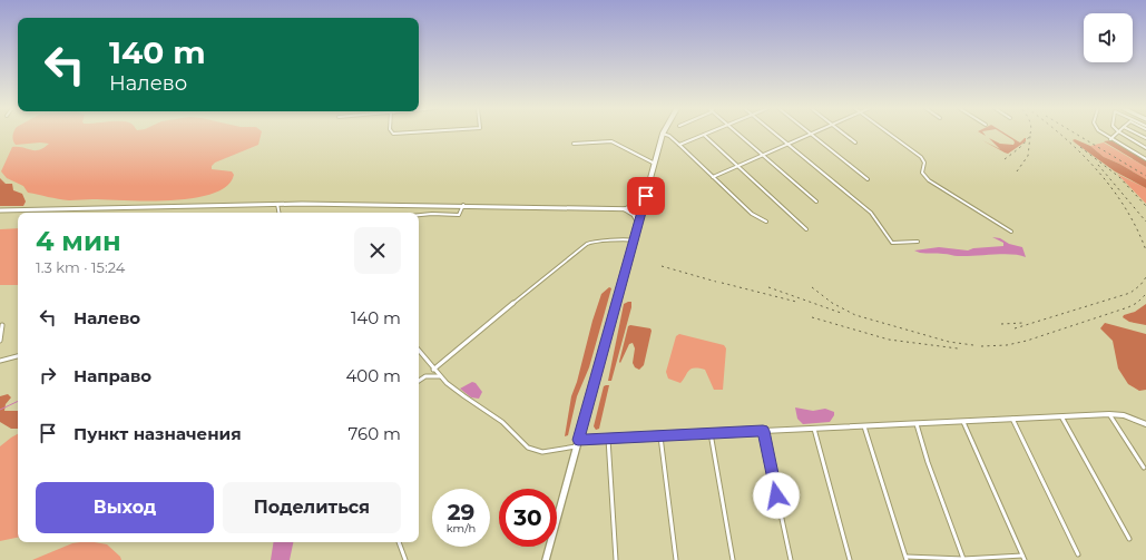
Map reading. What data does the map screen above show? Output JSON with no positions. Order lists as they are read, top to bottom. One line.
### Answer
{"page":{"turn":["140 m","Налево"],"heading":["4 мин","1.3 km · 15:24"],"list":[{"name":"Налево","value":"140 m"},{"name":"Направо","value":"400 m"},{"name":"Пункт назначения","value":"760 m"}],"buttons":["Выход","Поделиться"],"speed":"29 km/h","limit":"30"}}
